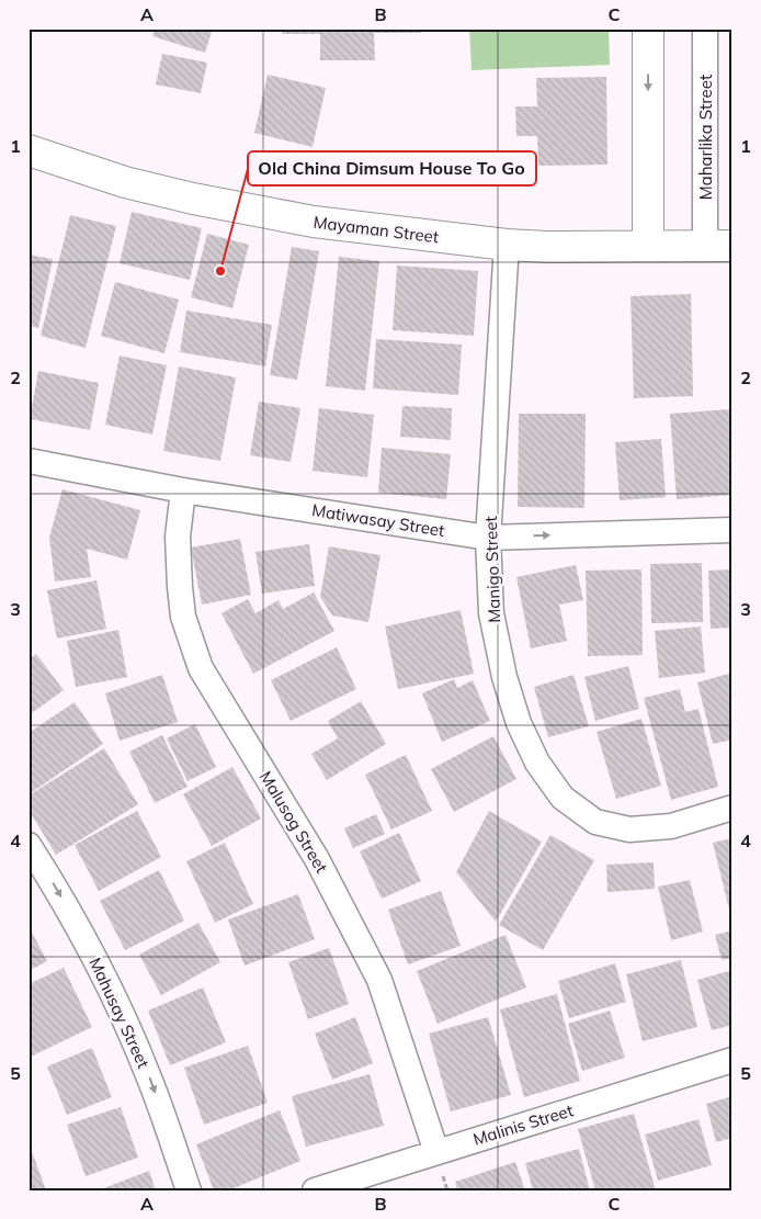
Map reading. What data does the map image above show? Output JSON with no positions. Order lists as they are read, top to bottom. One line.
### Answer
{"streets":{"street":["Maharlika Street","Mayaman Street","Matiwasay Street","Manigo Street","Malusog Street","Mahusay Street","Malinis Street"]},"crossings":[["Maharlika Street","Mayaman Street"],["Mayaman Street","Manigo Street"],["Matiwasay Street","Manigo Street"],["Matiwasay Street","Malusog Street"],["Malusog Street","Malinis Street"]],"one_way":["Mahusay Street"],"places":["Old China Dimsum House To Go"],"grid":{"columns":["A","B","C"],"rows":["1","2","3","4","5"]}}
